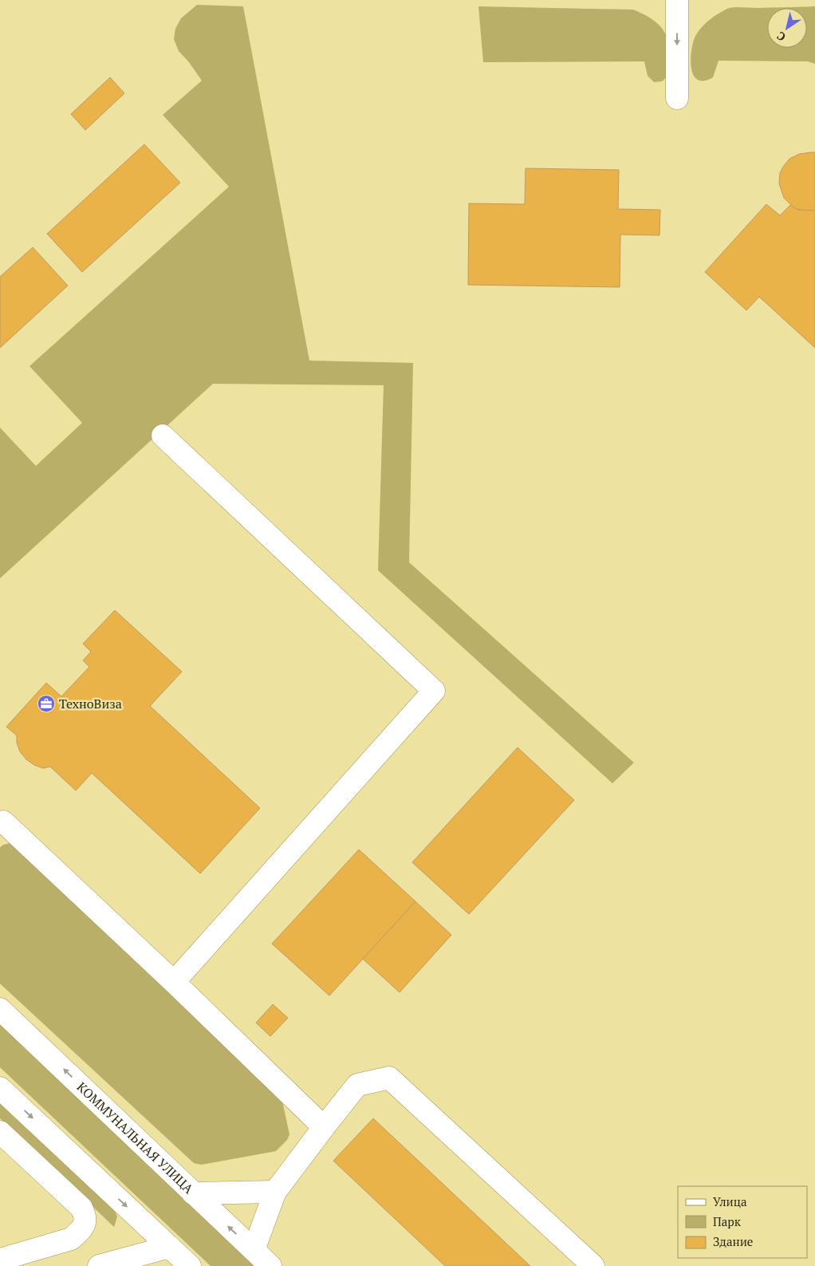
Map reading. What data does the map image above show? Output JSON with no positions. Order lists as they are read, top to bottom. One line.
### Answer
{"streets":{"main road":["КОММУНАЛЬНАЯ УЛИЦА"]},"places":{"office":["ТехноВиза"]},"legend":["Улица","Парк","Здание"],"north":"bottom left"}
